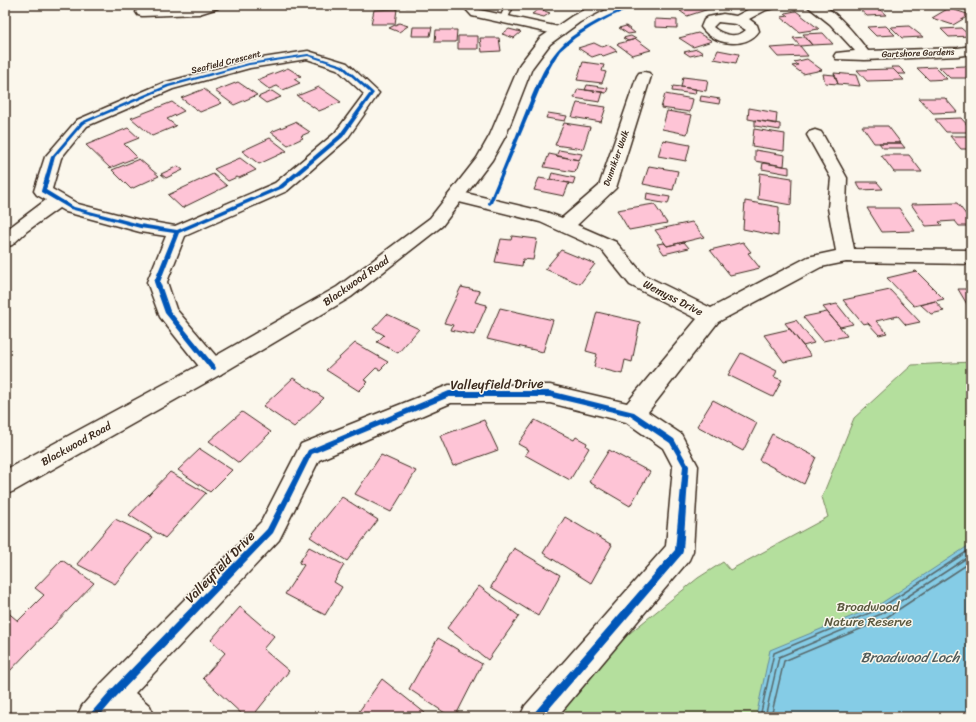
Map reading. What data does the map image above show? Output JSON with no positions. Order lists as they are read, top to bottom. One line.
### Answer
{"streets":{"street":["Gartshore Gardens","Seafield Crescent","Dunnikier Walk","Blackwood Road","Wemyss Drive","Valleyfield Drive"]},"crossings":[["Dunnikier Walk","Wemyss Drive"],["Blackwood Road","Wemyss Drive"]],"water":["Broadwood Loch"],"parks":["Broadwood Nature Reserve"]}
